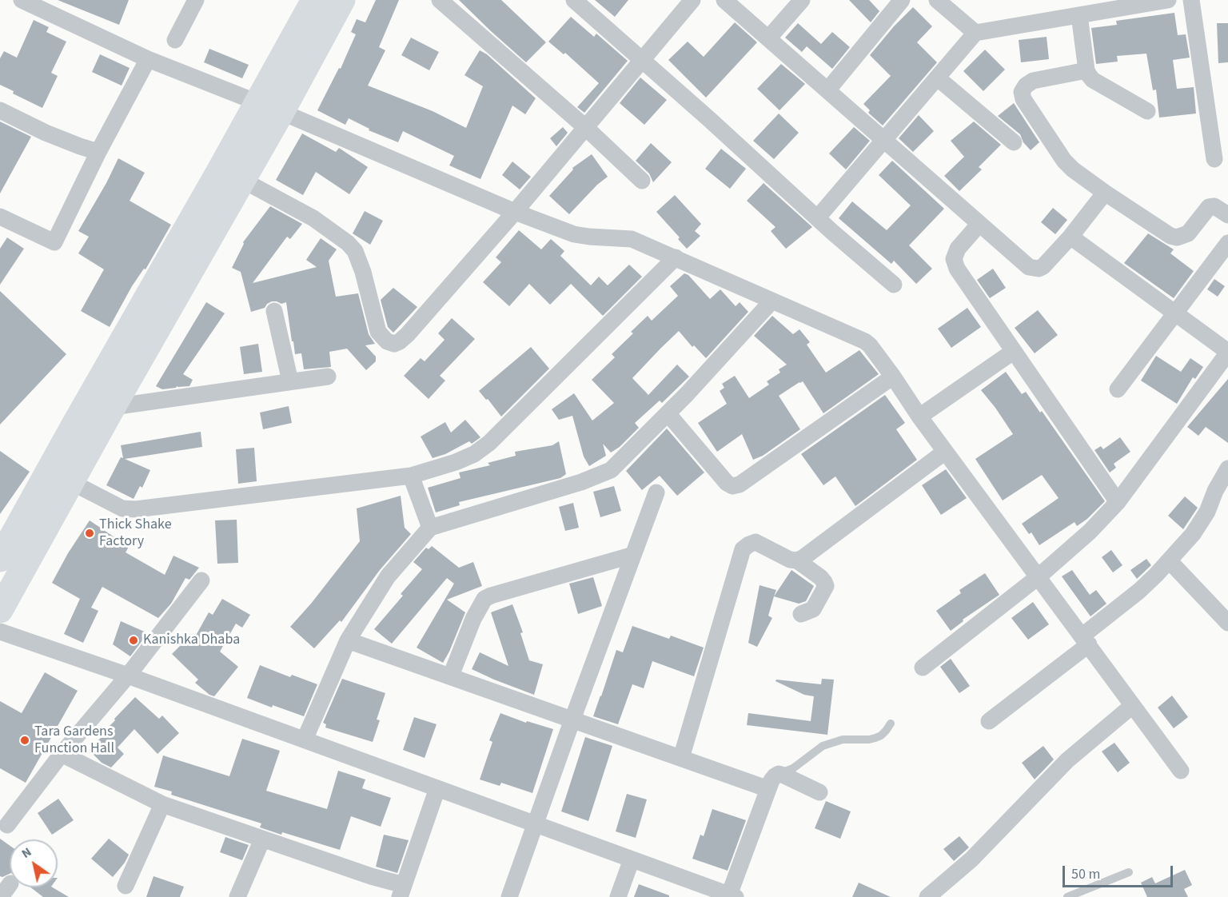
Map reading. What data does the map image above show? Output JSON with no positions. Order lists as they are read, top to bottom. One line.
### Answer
{"places":["Thick Shake Factory","Kanishka Dhaba","Tara Gardens Function Hall"],"scale_bar":"50 m","north":"top left"}
